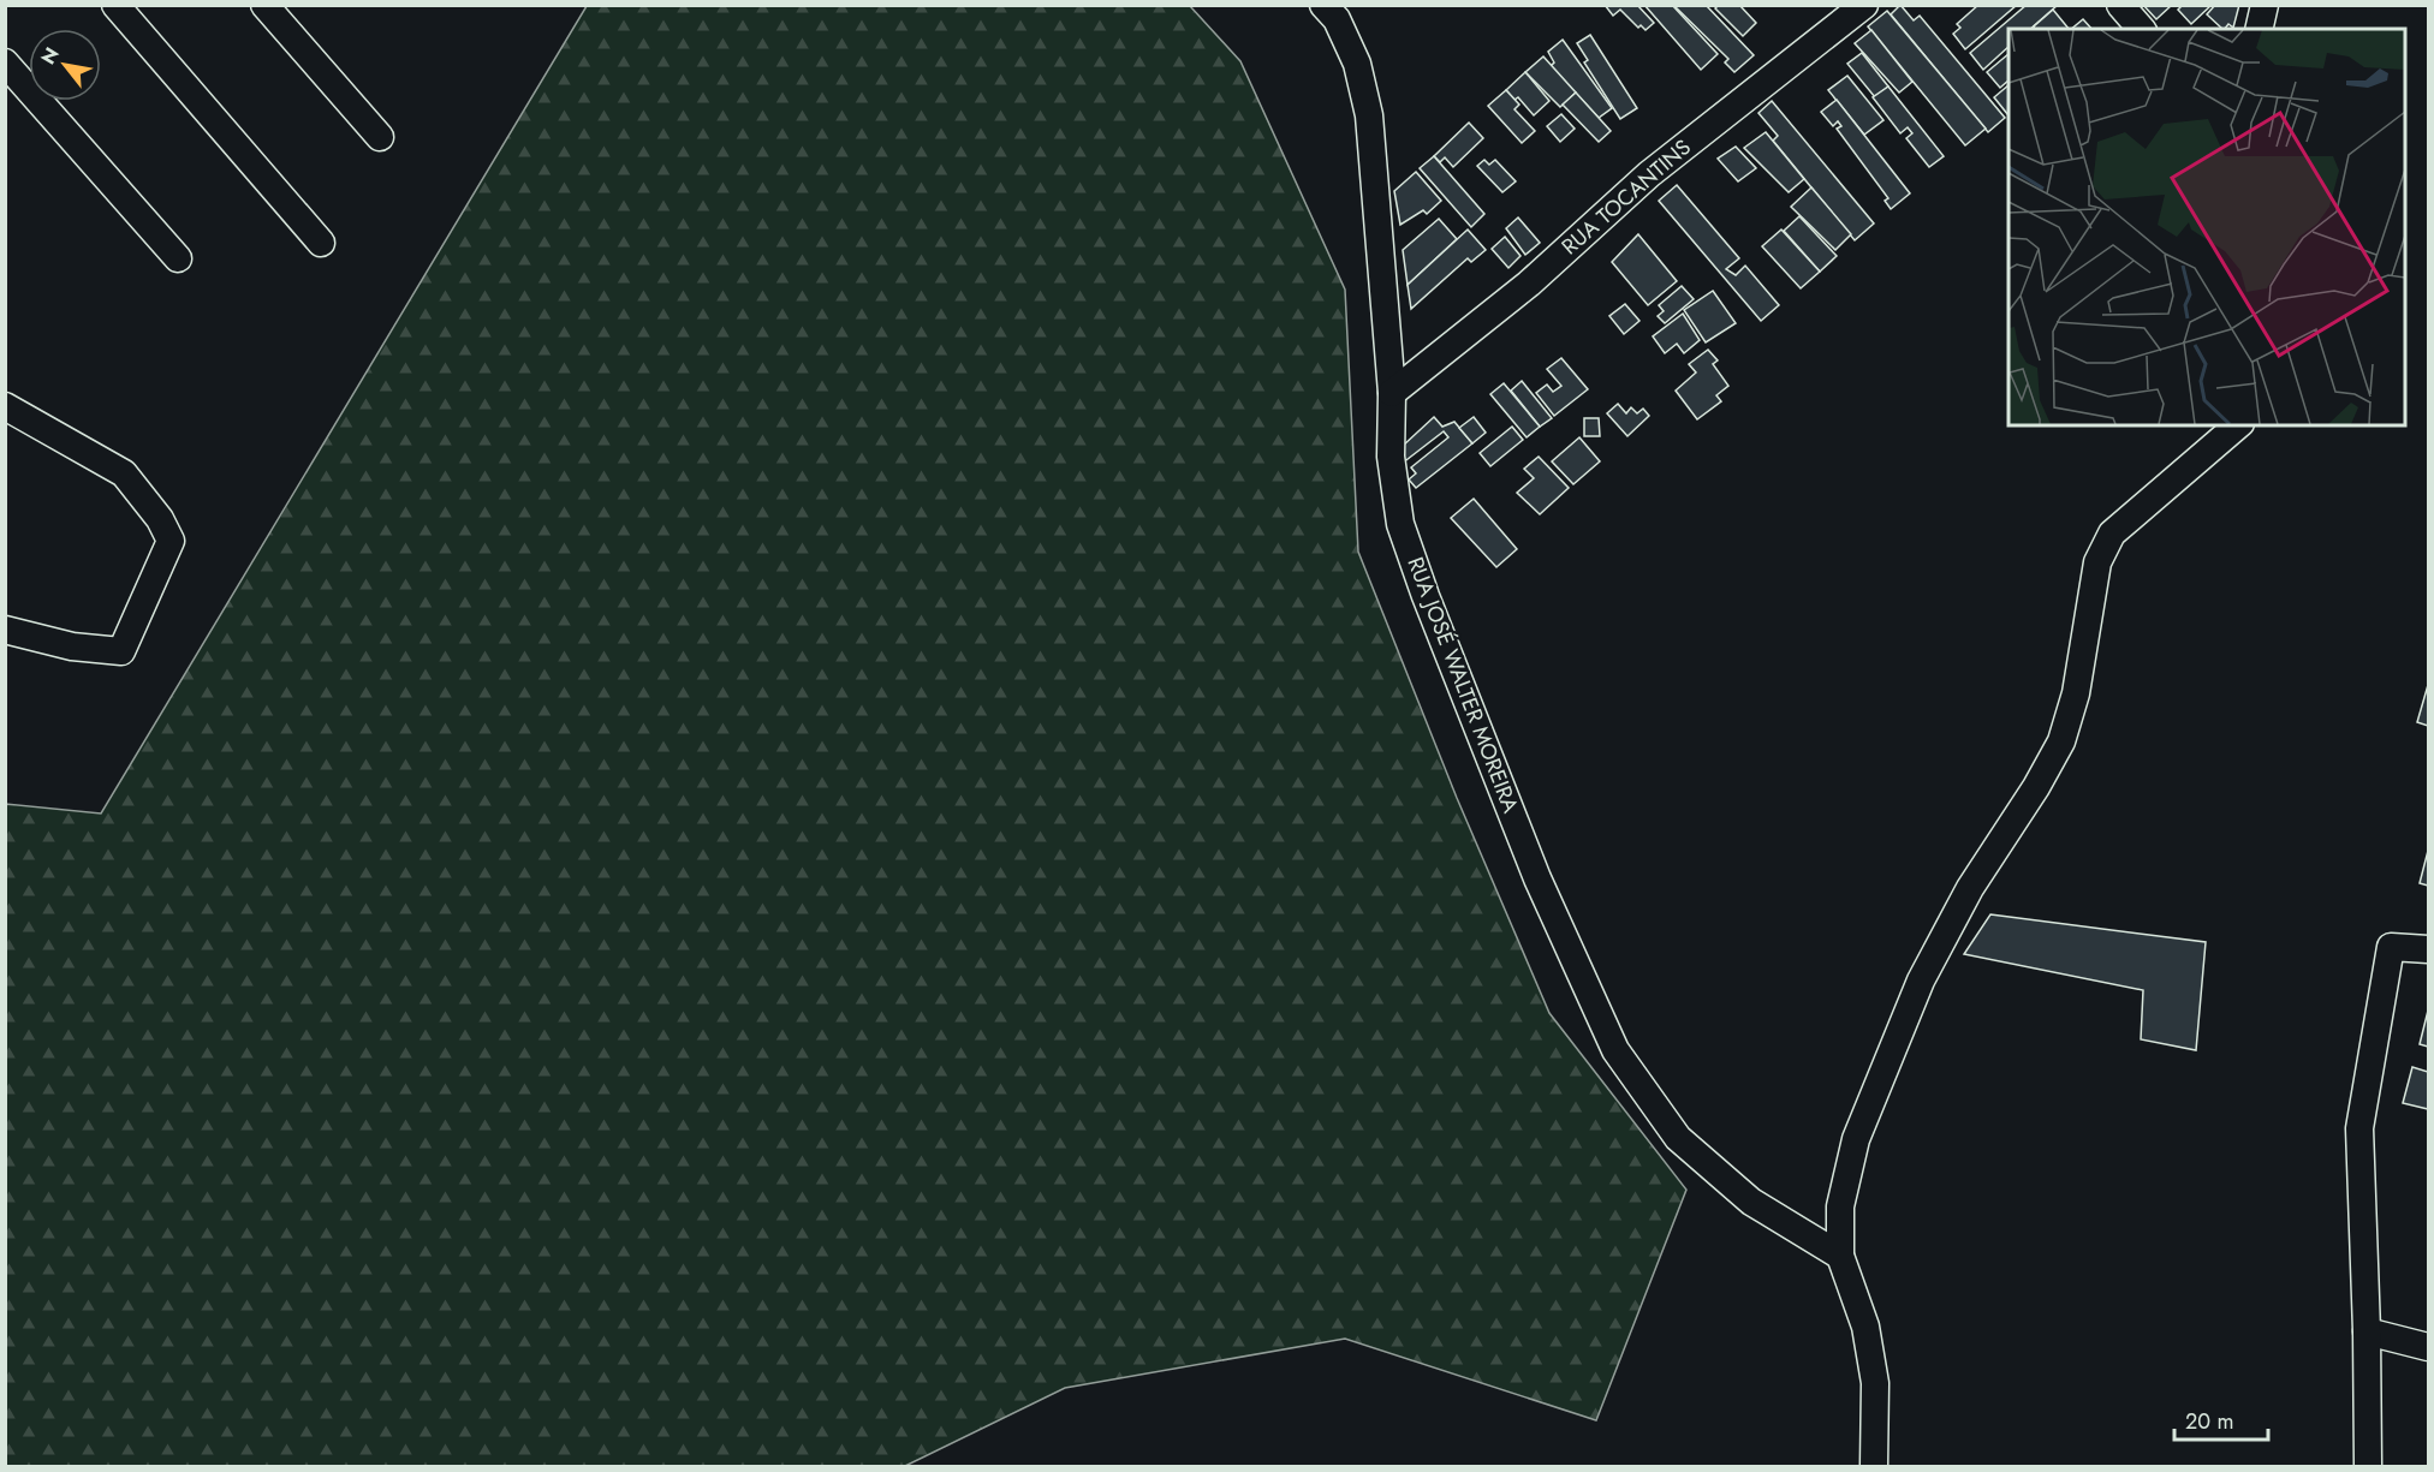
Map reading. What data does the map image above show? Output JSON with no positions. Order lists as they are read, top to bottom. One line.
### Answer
{"streets":{"street":["RUA TOCANTINS","RUA JOSÉ WALTER MOREIRA"]},"crossings":[["RUA TOCANTINS","RUA JOSÉ WALTER MOREIRA"]],"scale_bar":"20 m","north":"top left"}
